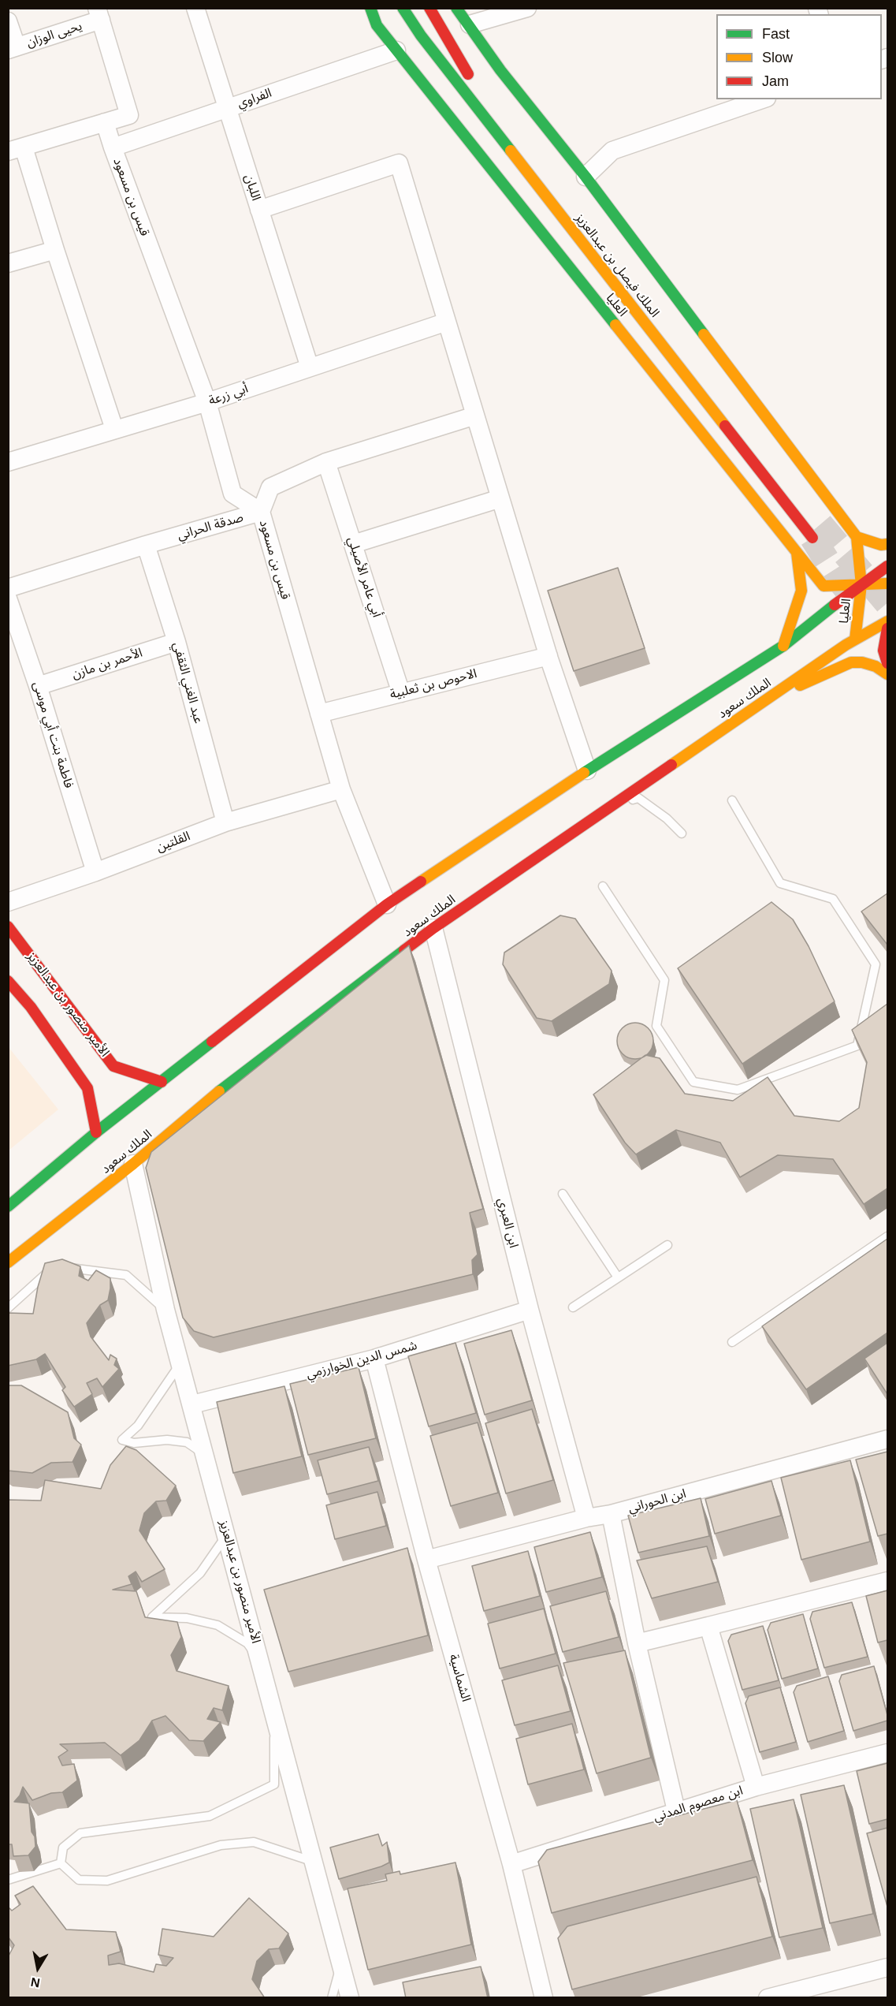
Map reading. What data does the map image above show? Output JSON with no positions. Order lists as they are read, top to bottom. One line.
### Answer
{"streets":{"main road":["الملك فيصل بن عبدالعزيز","العليا","الملك سعود","الأمير منصور بن عبدالعزيز"],"street":["يحيى الوزان","الفراوي","اللبان","قيس بن مسعود","أبي زرعة","صدقة الحراني","أبي عامر الأصيلي","الأحمر بن مازن","عبد الغني الثقفي","الاحوص بن ثعلبية","فاطمة بنت أبي موسى","القلتين","ابن العبري","شمس الدين الخوارزمي","ابن الحوراني","الشماسية","ابن معصوم المدني"]},"crossings":[["الفراوي","اللبان"],["الفراوي","قيس بن مسعود"],["الفراوي","العليا"],["اللبان","أبي زرعة"],["قيس بن مسعود","أبي زرعة"],["قيس بن مسعود","صدقة الحراني"],["قيس بن مسعود","الاحوص بن ثعلبية"],["قيس بن مسعود","الملك سعود"],["قيس بن مسعود","القلتين"],["العليا","الملك سعود"],["صدقة الحراني","أبي عامر الأصيلي"],["صدقة الحراني","عبد الغني الثقفي"],["أبي عامر الأصيلي","الاحوص بن ثعلبية"],["الأحمر بن مازن","عبد الغني الثقفي"],["الأحمر بن مازن","فاطمة بنت أبي موسى"],["عبد الغني الثقفي","القلتين"],["الملك سعود","الأمير منصور بن عبدالعزيز"],["الملك سعود","ابن العبري"],["فاطمة بنت أبي موسى","القلتين"],["الأمير منصور بن عبدالعزيز","شمس الدين الخوارزمي"],["ابن العبري","شمس الدين الخوارزمي"],["ابن العبري","ابن الحوراني"],["شمس الدين الخوارزمي","الشماسية"],["ابن الحوراني","الشماسية"],["الشماسية","ابن معصوم المدني"]],"legend":["Fast","Slow","Jam"],"north":"bottom"}
